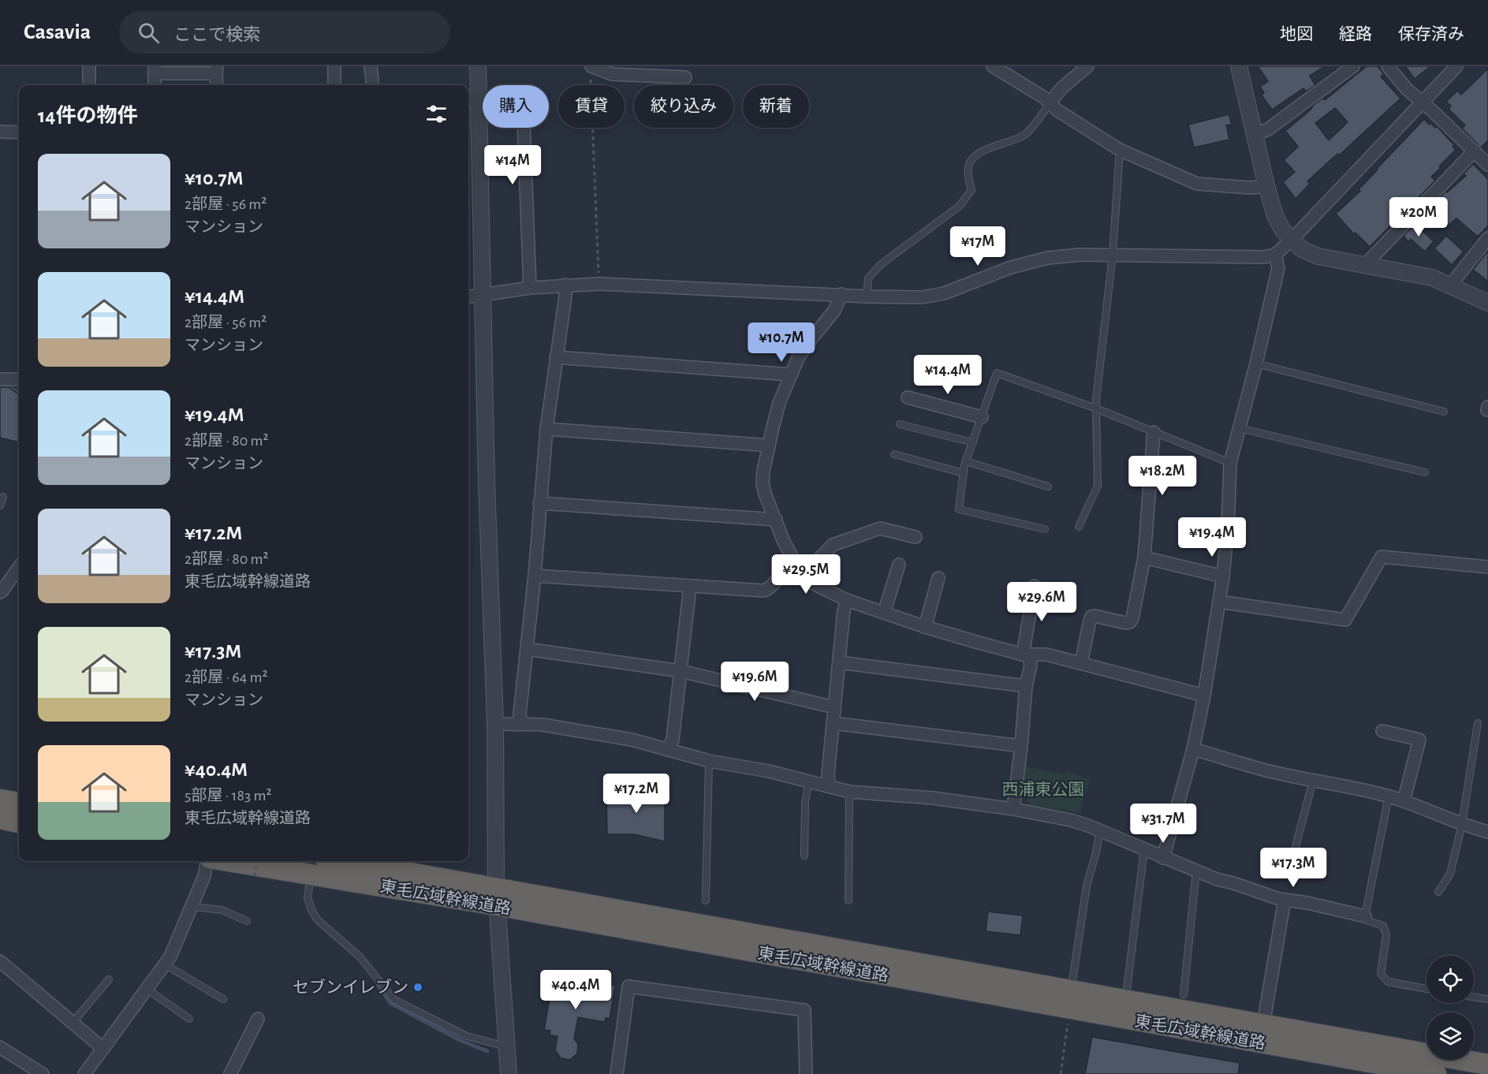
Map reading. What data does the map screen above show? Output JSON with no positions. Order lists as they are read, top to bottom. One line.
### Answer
{"streets":{"highway":["東毛広域幹線道路"]},"parks":["西浦東公園"],"places":["セブンイレブン"],"page":{"header":"Casavia","search":"ここで検索","nav":["地図","経路","保存済み"],"chip":["購入","賃貸","絞り込み","新着"],"heading":"14件の物件","list":[{"name":"¥10.7M","note":"2部屋 · 56 m² · マンション"},{"name":"¥14.4M","note":"2部屋 · 56 m² · マンション"},{"name":"¥19.4M","note":"2部屋 · 80 m² · マンション"},{"name":"¥17.2M","note":"2部屋 · 80 m² · 東毛広域幹線道路"},{"name":"¥17.3M","note":"2部屋 · 64 m² · マンション"},{"name":"¥40.4M","note":"5部屋 · 183 m² · 東毛広域幹線道路"}],"price":["¥14M","¥20M","¥17M","¥10.7M","¥14.4M","¥18.2M","¥19.4M","¥29.5M","¥29.6M","¥19.6M","¥17.2M","¥31.7M","¥17.3M","¥40.4M"]}}
